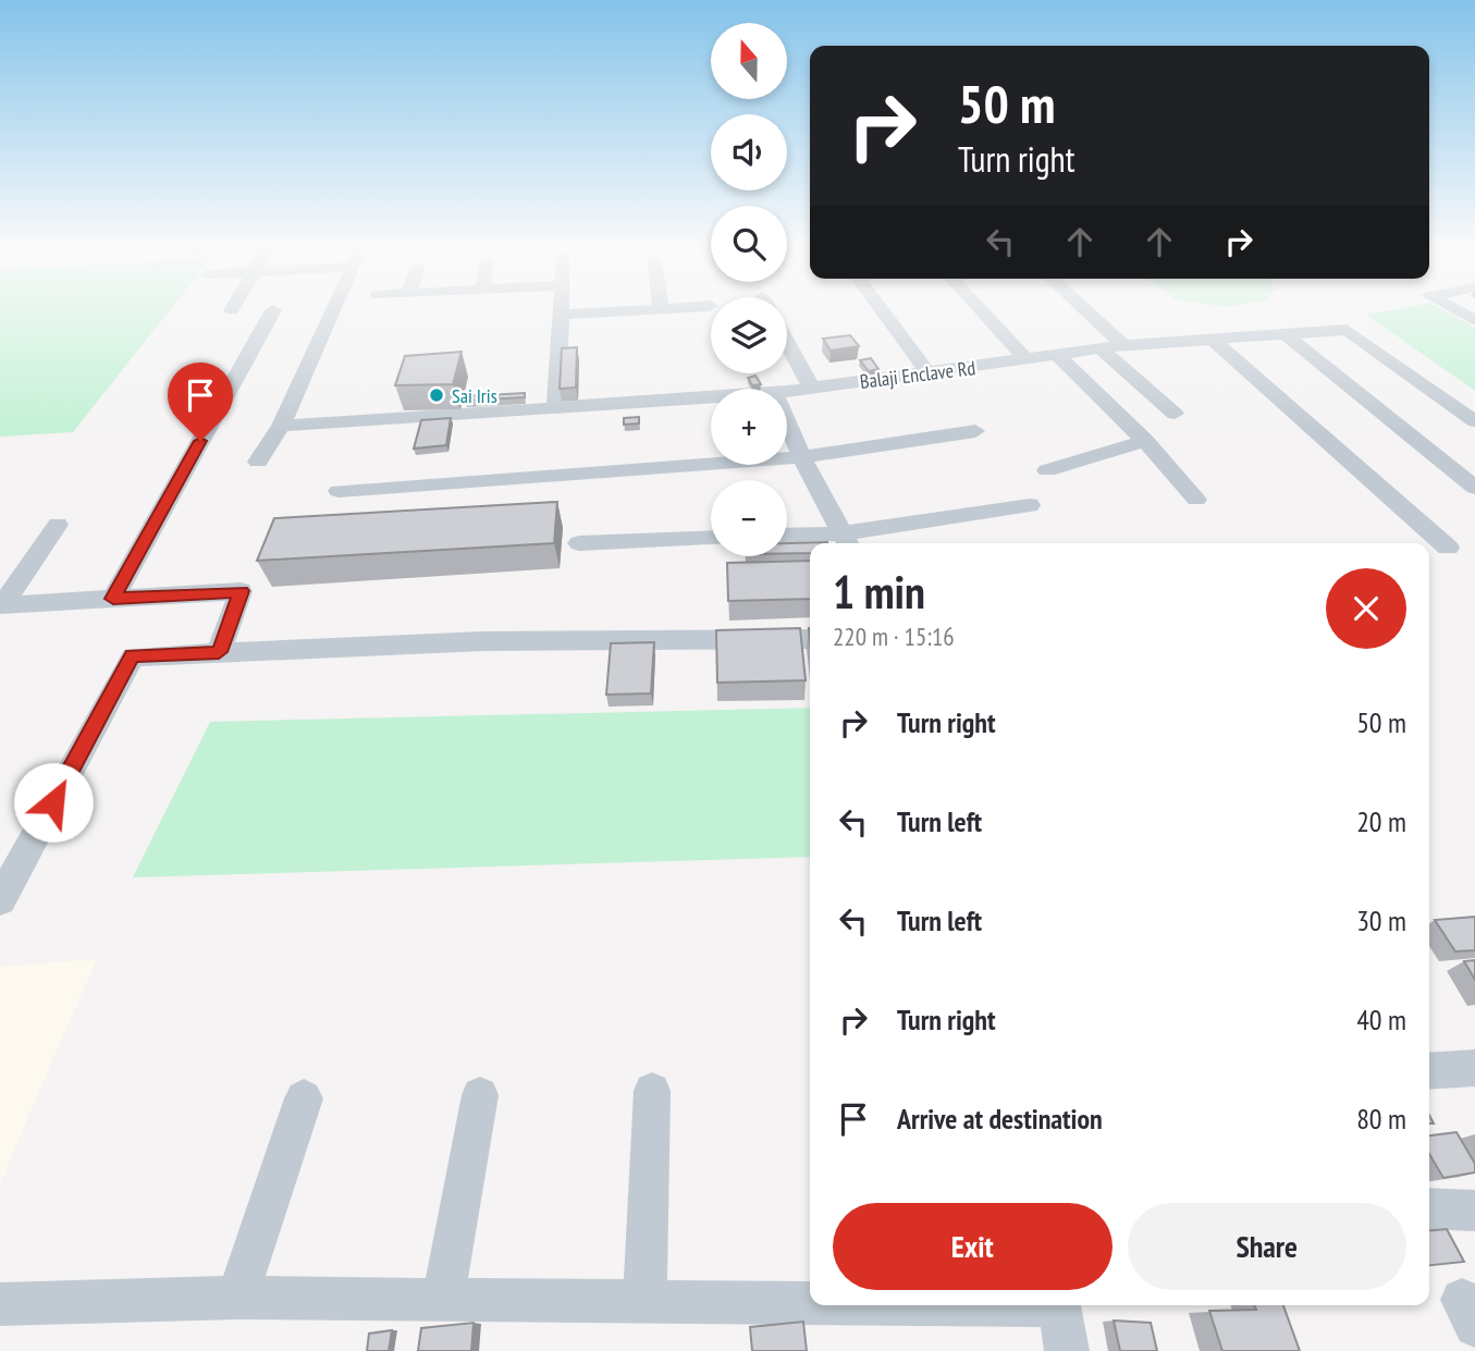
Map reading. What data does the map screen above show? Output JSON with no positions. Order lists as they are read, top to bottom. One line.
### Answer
{"streets":{"street":["Balaji Enclave Rd"]},"places":["Sai Iris"],"north":"top","page":{"map_buttons":["+","−"],"turn":["50 m","Turn right"],"heading":["1 min","220 m · 15:16"],"list":[{"name":"Turn right","value":"50 m"},{"name":"Turn left","value":"20 m"},{"name":"Turn left","value":"30 m"},{"name":"Turn right","value":"40 m"},{"name":"Arrive at destination","value":"80 m"}],"buttons":["Exit","Share"]}}
